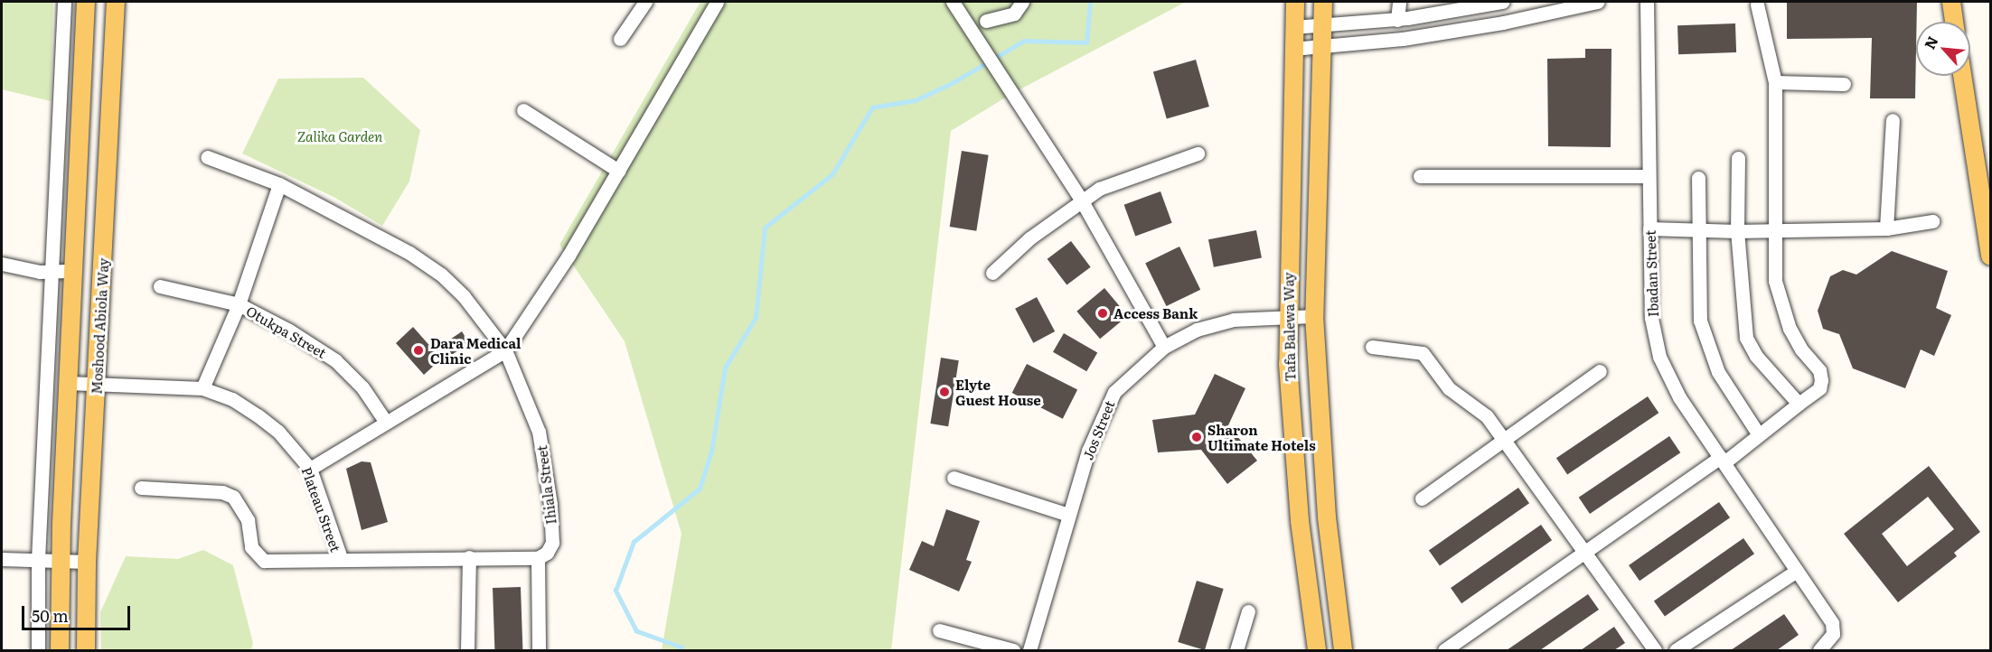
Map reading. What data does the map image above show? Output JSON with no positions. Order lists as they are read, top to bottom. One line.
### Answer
{"streets":{"main road":["Moshood Abiola Way","Tafa Balewa Way"],"street":["Ibadan Street","Otukpa Street","Jos Street","Ihiala Street","Plateau Street"]},"crossings":[["Moshood Abiola Way","Plateau Street"],["Tafa Balewa Way","Jos Street"]],"parks":["Zalika Garden"],"places":["Access Bank","Dara Medical Clinic","Elyte Guest House","Sharon Ultimate Hotels"],"scale_bar":"50 m","north":"top left"}
